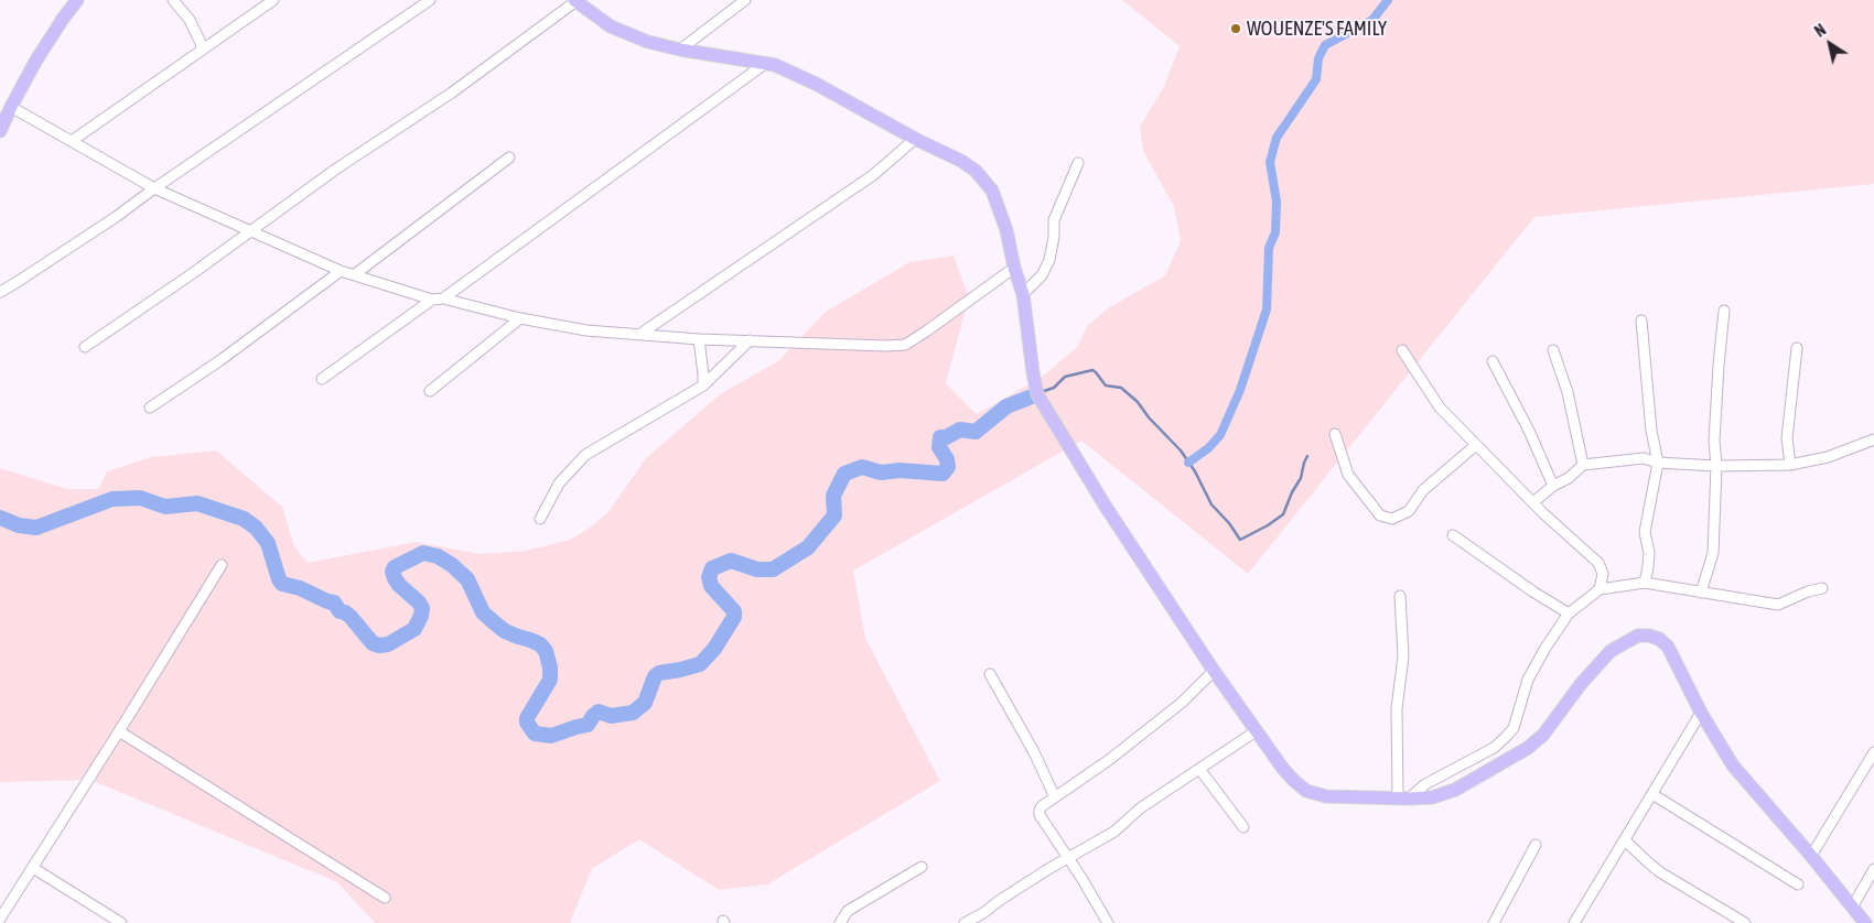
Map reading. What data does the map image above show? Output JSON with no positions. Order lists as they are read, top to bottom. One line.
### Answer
{"places":["WOUENZE'S FAMILY"],"north":"top left"}
